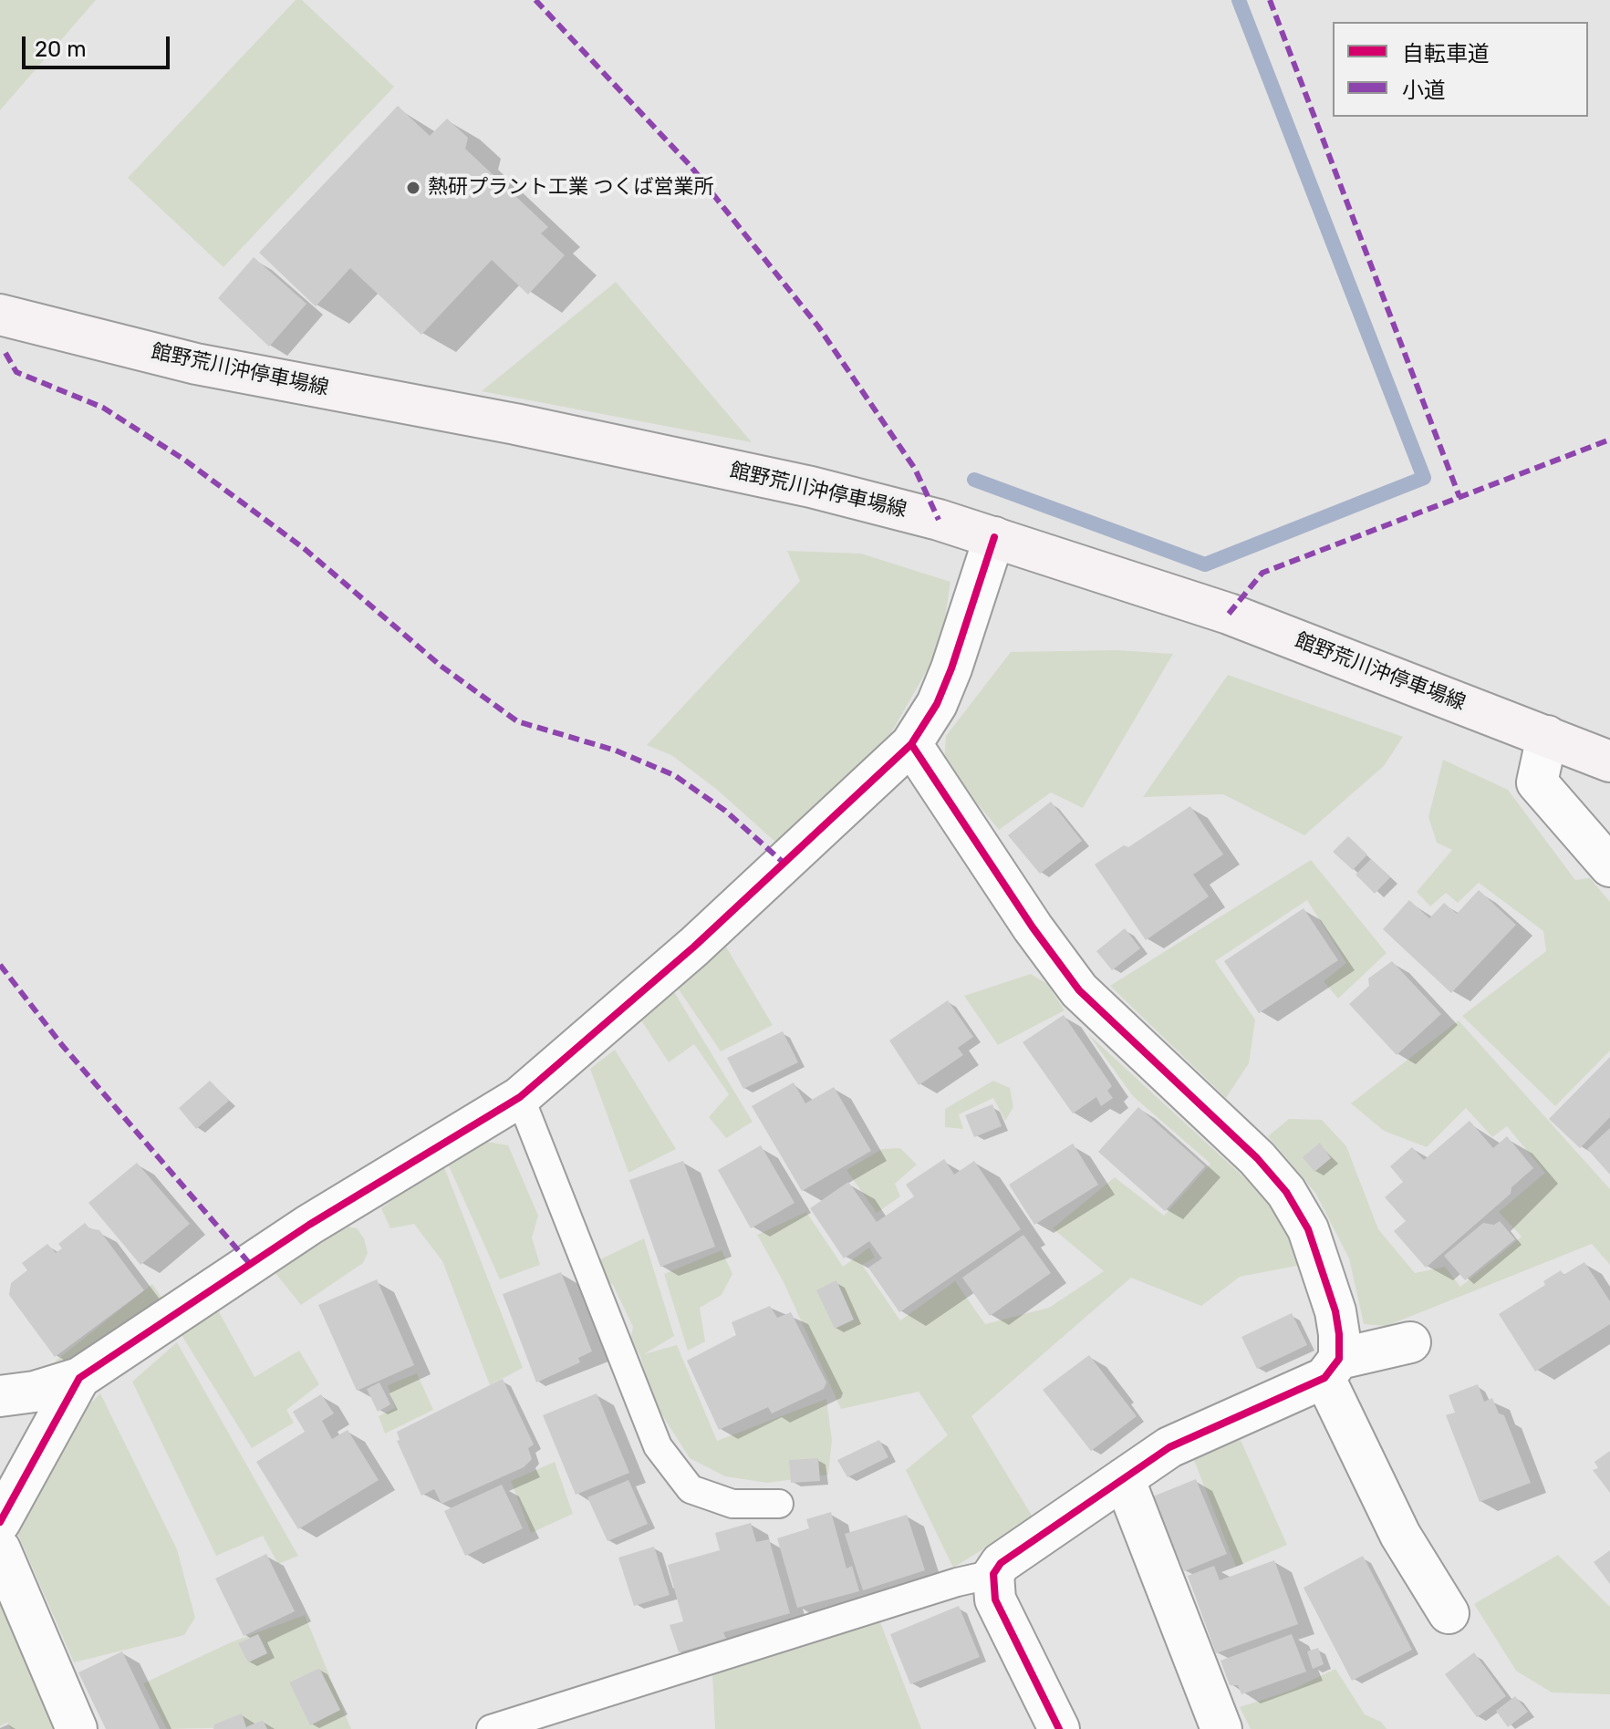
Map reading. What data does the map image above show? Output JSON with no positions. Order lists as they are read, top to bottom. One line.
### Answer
{"streets":{"main road":["館野荒川沖停車場線"]},"places":["熱研プラント工業 つくば営業所"],"legend":["自転車道","小道"],"scale_bar":"20 m"}
